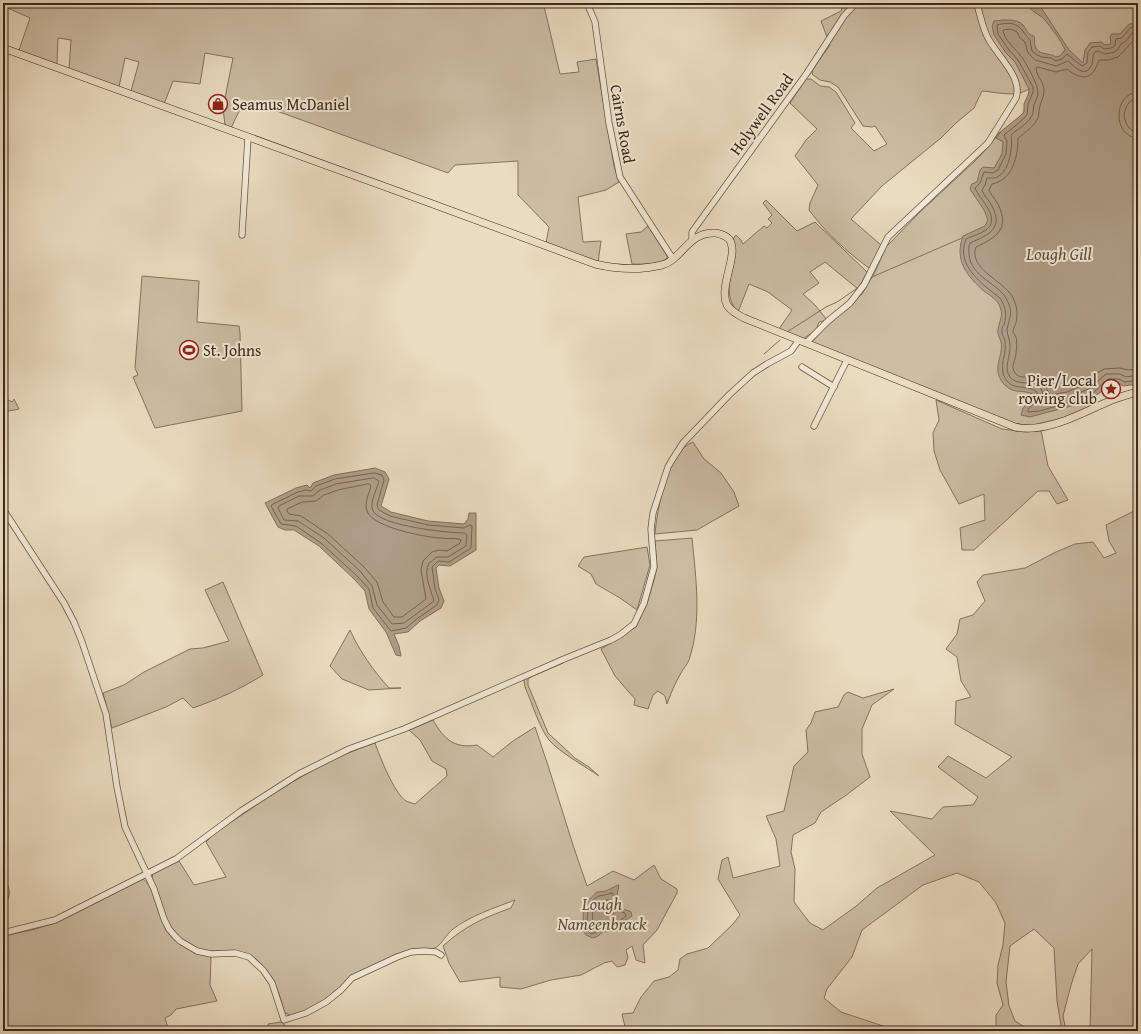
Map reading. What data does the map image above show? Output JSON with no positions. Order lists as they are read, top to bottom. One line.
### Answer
{"streets":{"street":["Holywell Road","Cairns Road"]},"water":["Lough Gill","Lough Nameenbrack"],"places":{"shop":["Seamus McDaniel"],"sports":["St. Johns"],"place":["Pier/Local rowing club"]}}
